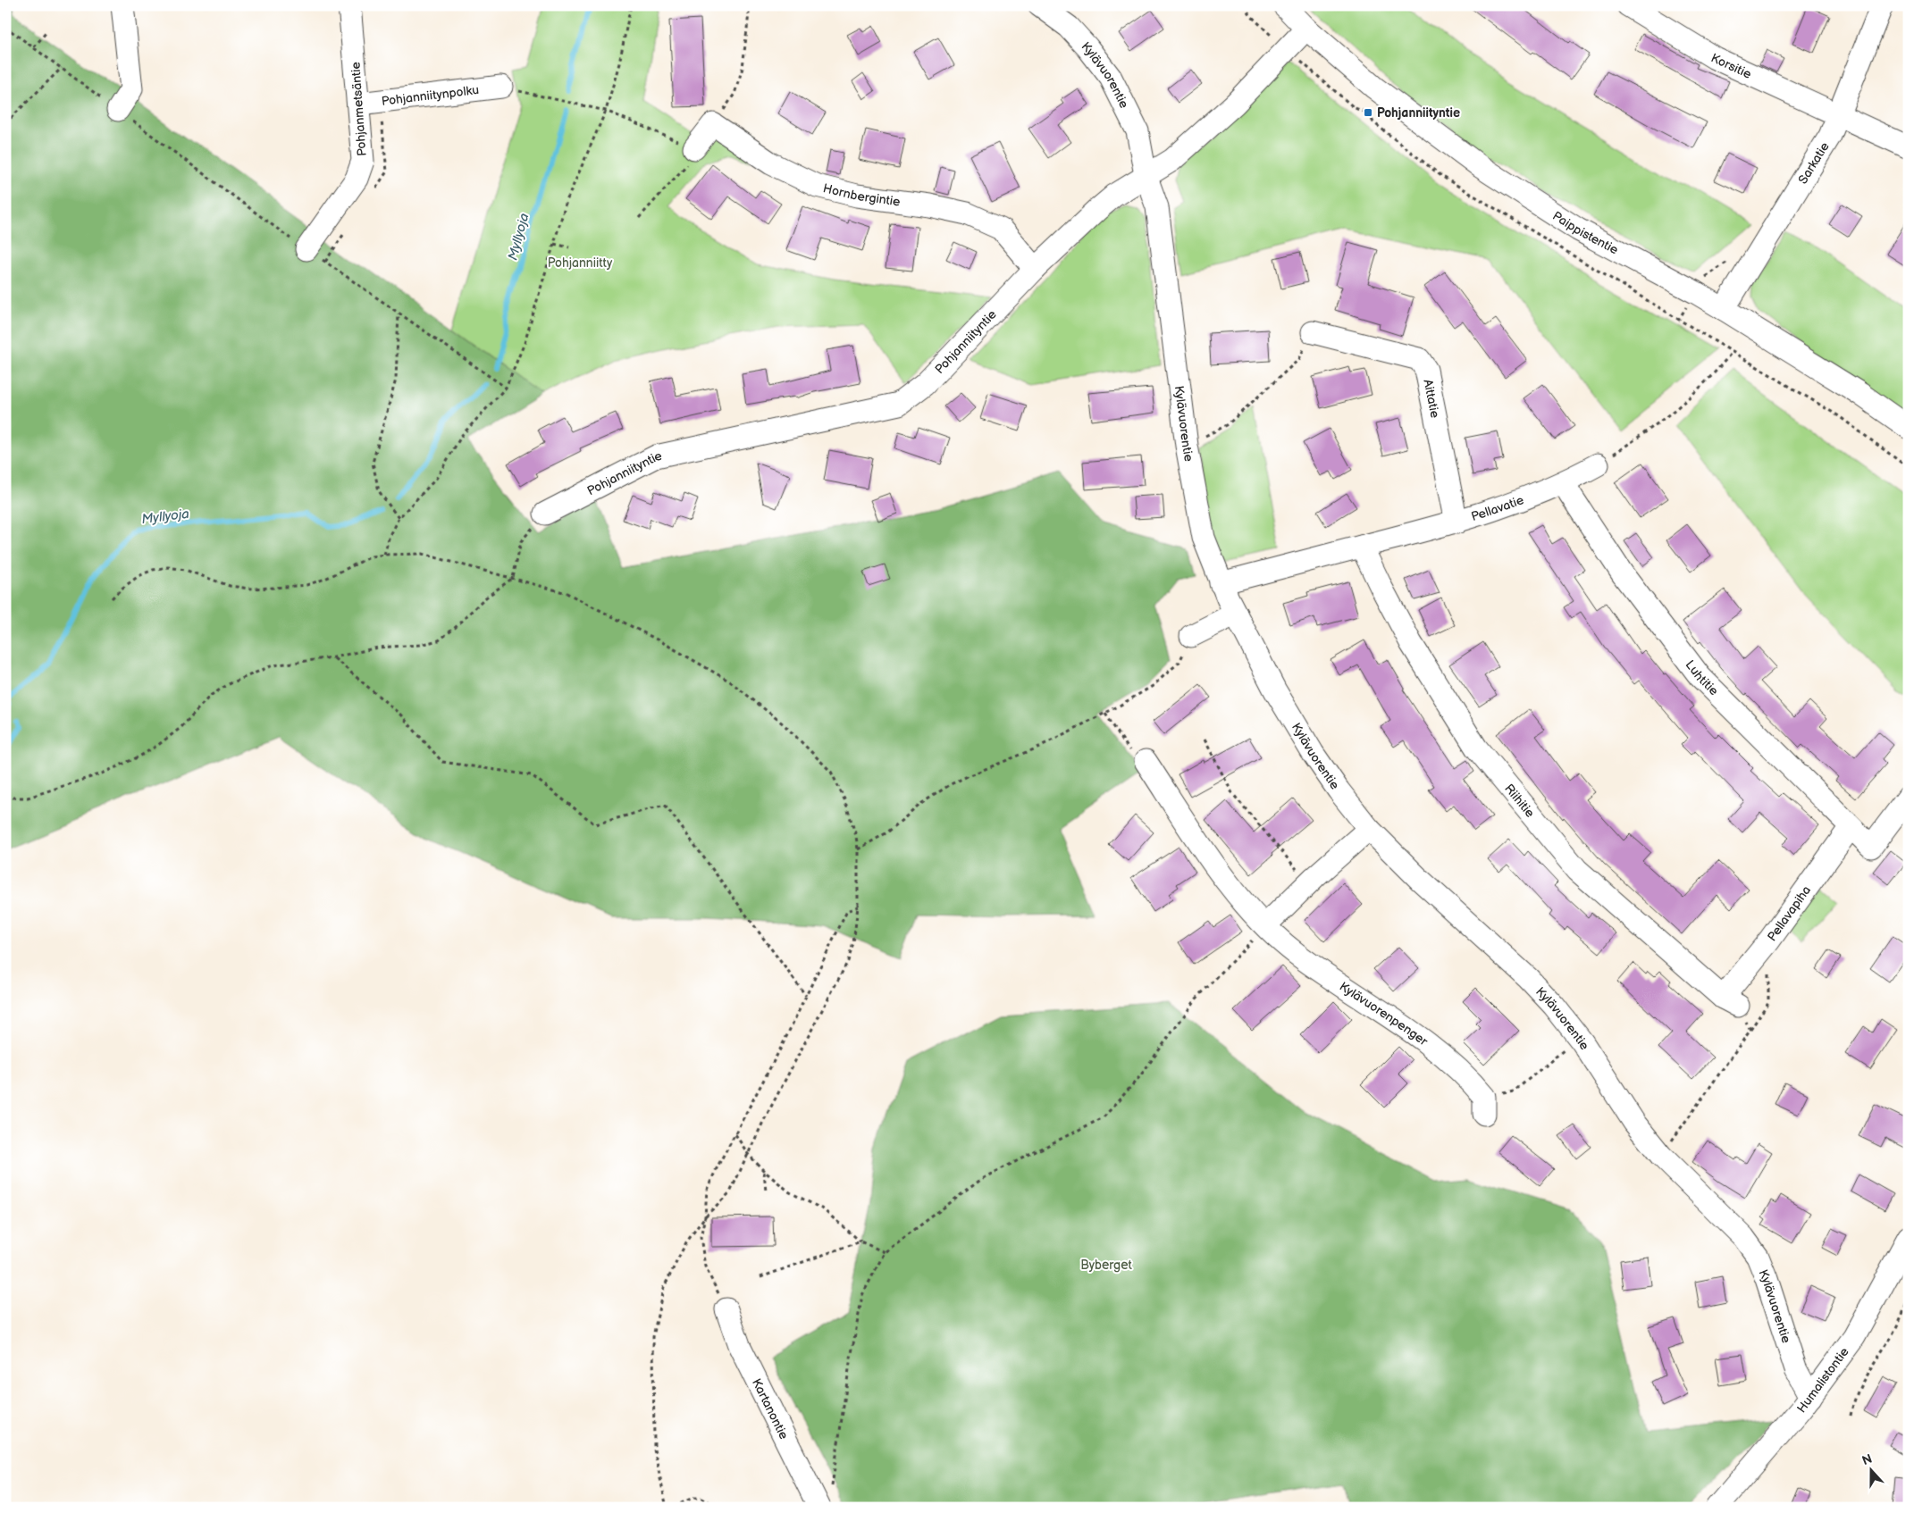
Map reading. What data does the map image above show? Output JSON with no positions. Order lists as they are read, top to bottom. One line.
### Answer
{"streets":{"street":["Korsitie","Kylävuorentie","Pohjanniitynpolku","Pohjanmetsäntie","Sarkatie","Hornbergintie","Paippistentie","Pohjanniityntie","Aittatie","Pellavatie","Luhtitie","Riihitie","Pellavapiha","Kylävuorenpenger","Humalistontie","Kartanontie"]},"crossings":[["Korsitie","Sarkatie"],["Kylävuorentie","Pohjanniityntie"],["Kylävuorentie","Pellavatie"],["Kylävuorentie","Humalistontie"],["Pohjanniitynpolku","Pohjanmetsäntie"],["Sarkatie","Paippistentie"],["Hornbergintie","Pohjanniityntie"],["Paippistentie","Pohjanniityntie"],["Aittatie","Pellavatie"],["Pellavatie","Luhtitie"],["Pellavatie","Riihitie"],["Luhtitie","Pellavapiha"],["Riihitie","Pellavapiha"]],"water":["Myllyoja"],"parks":["Pohjanniitty","Byberget"],"places":{"transit":["Pohjanniityntie"]},"north":"top"}
